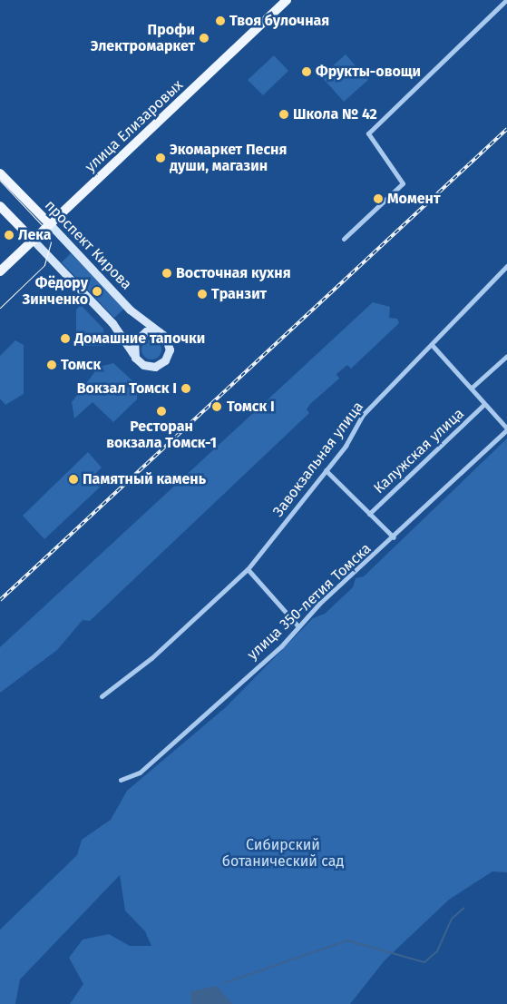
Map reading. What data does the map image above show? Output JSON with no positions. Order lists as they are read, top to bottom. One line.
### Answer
{"streets":{"main road":["улица Елизаровых","проспект Кирова"],"street":["Калужская улица","Завокзальная улица","улица 350-летия Томска"]},"crossings":[["улица Елизаровых","проспект Кирова"],["Калужская улица","Завокзальная улица"],["Калужская улица","улица 350-летия Томска"]],"parks":["Сибирский ботанический сад"],"places":["Твоя булочная","Профи Электромаркет","Фрукты-овощи","Школа № 42","Экомаркет Песня души, магазин","Момент","Лека","Восточная кухня","Фёдору Зинченко","Транзит","Домашние тапочки","Томск","Вокзал Томск I","Томск I","Ресторан вокзала Томск-1","Памятный камень"]}
